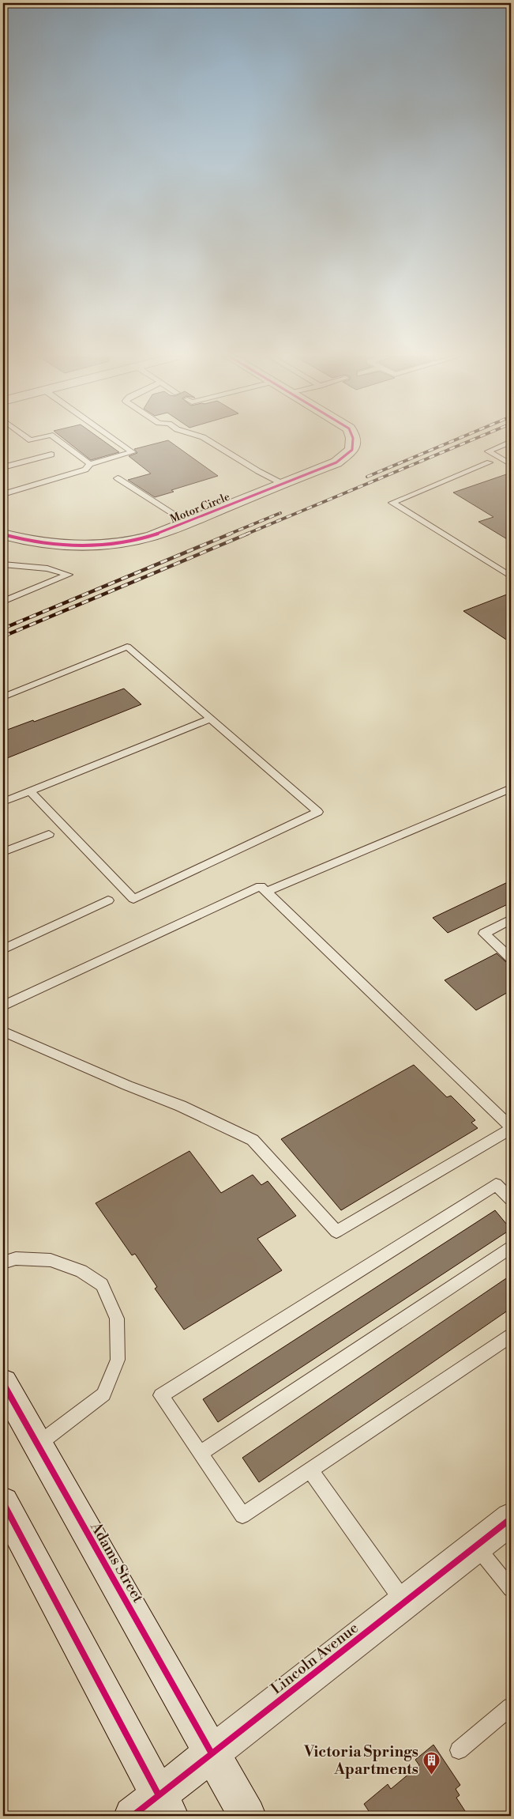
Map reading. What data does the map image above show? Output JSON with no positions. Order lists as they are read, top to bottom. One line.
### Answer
{"streets":{"street":["Motor Circle","Adams Street","Lincoln Avenue"]},"crossings":[["Adams Street","Lincoln Avenue"]],"places":{"building":["Victoria Springs Apartments"]}}
